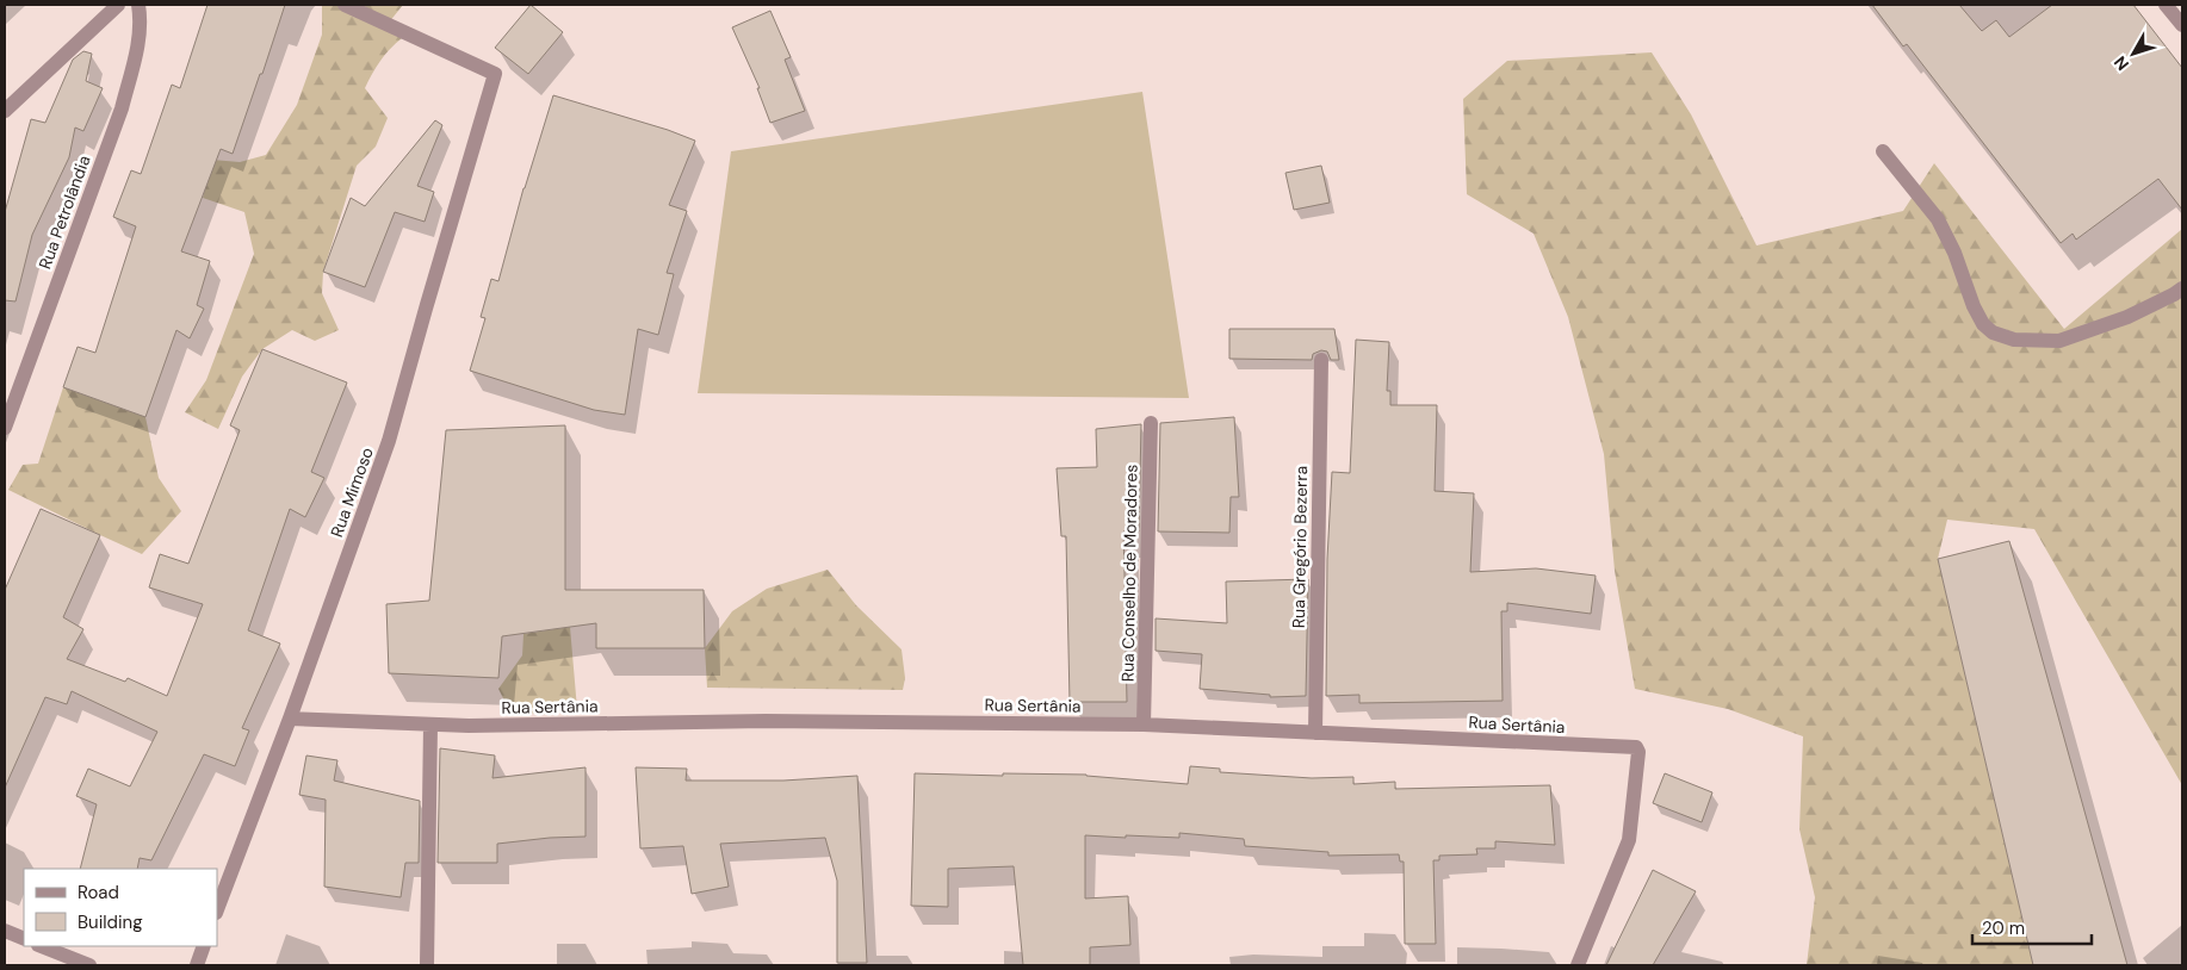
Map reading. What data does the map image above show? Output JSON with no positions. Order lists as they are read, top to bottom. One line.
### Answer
{"streets":{"street":["Rua Petrolândia","Rua Mimoso","Rua Gregório Bezerra","Rua Conselho de Moradores","Rua Sertânia"]},"crossings":[["Rua Mimoso","Rua Sertânia"],["Rua Gregório Bezerra","Rua Sertânia"],["Rua Conselho de Moradores","Rua Sertânia"]],"legend":["Road","Building"],"scale_bar":"20 m","north":"bottom left"}
